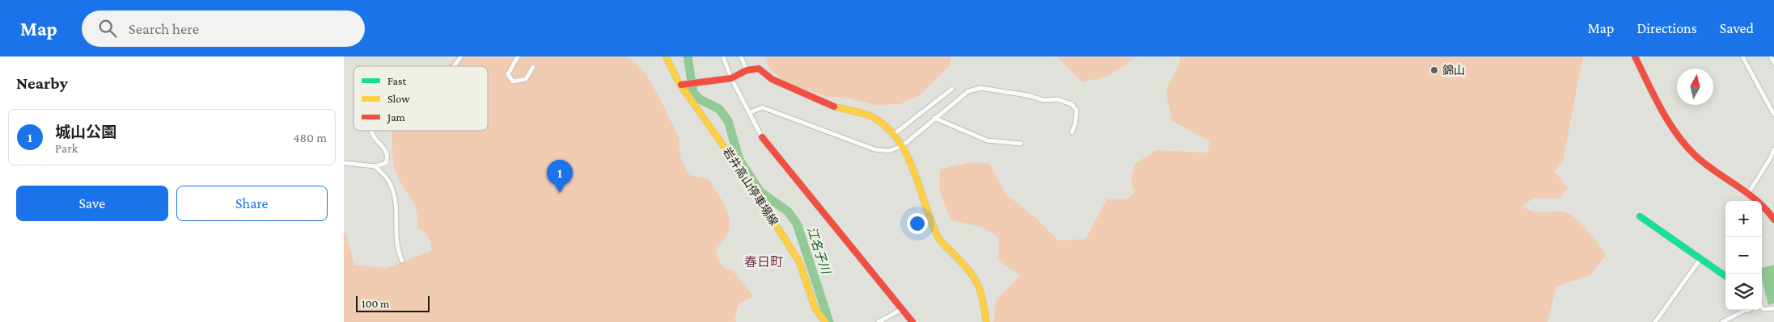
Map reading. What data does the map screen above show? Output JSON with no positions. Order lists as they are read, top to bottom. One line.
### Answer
{"streets":{"street":["岩井高山停車場線"]},"districts":["春日町"],"water":["江名子川"],"places":["錦山"],"legend":["Fast","Slow","Jam"],"scale_bar":"100 m","north":"top","page":{"header":"Map","search":"Search here","nav":["Map","Directions","Saved"],"heading":"Nearby","list":[{"mark":"1","name":"城山公園","note":"Park","value":"480 m"}],"pins":"1","buttons":["Save","Share"],"map_buttons":["+","−"],"scale":"100 m"}}
